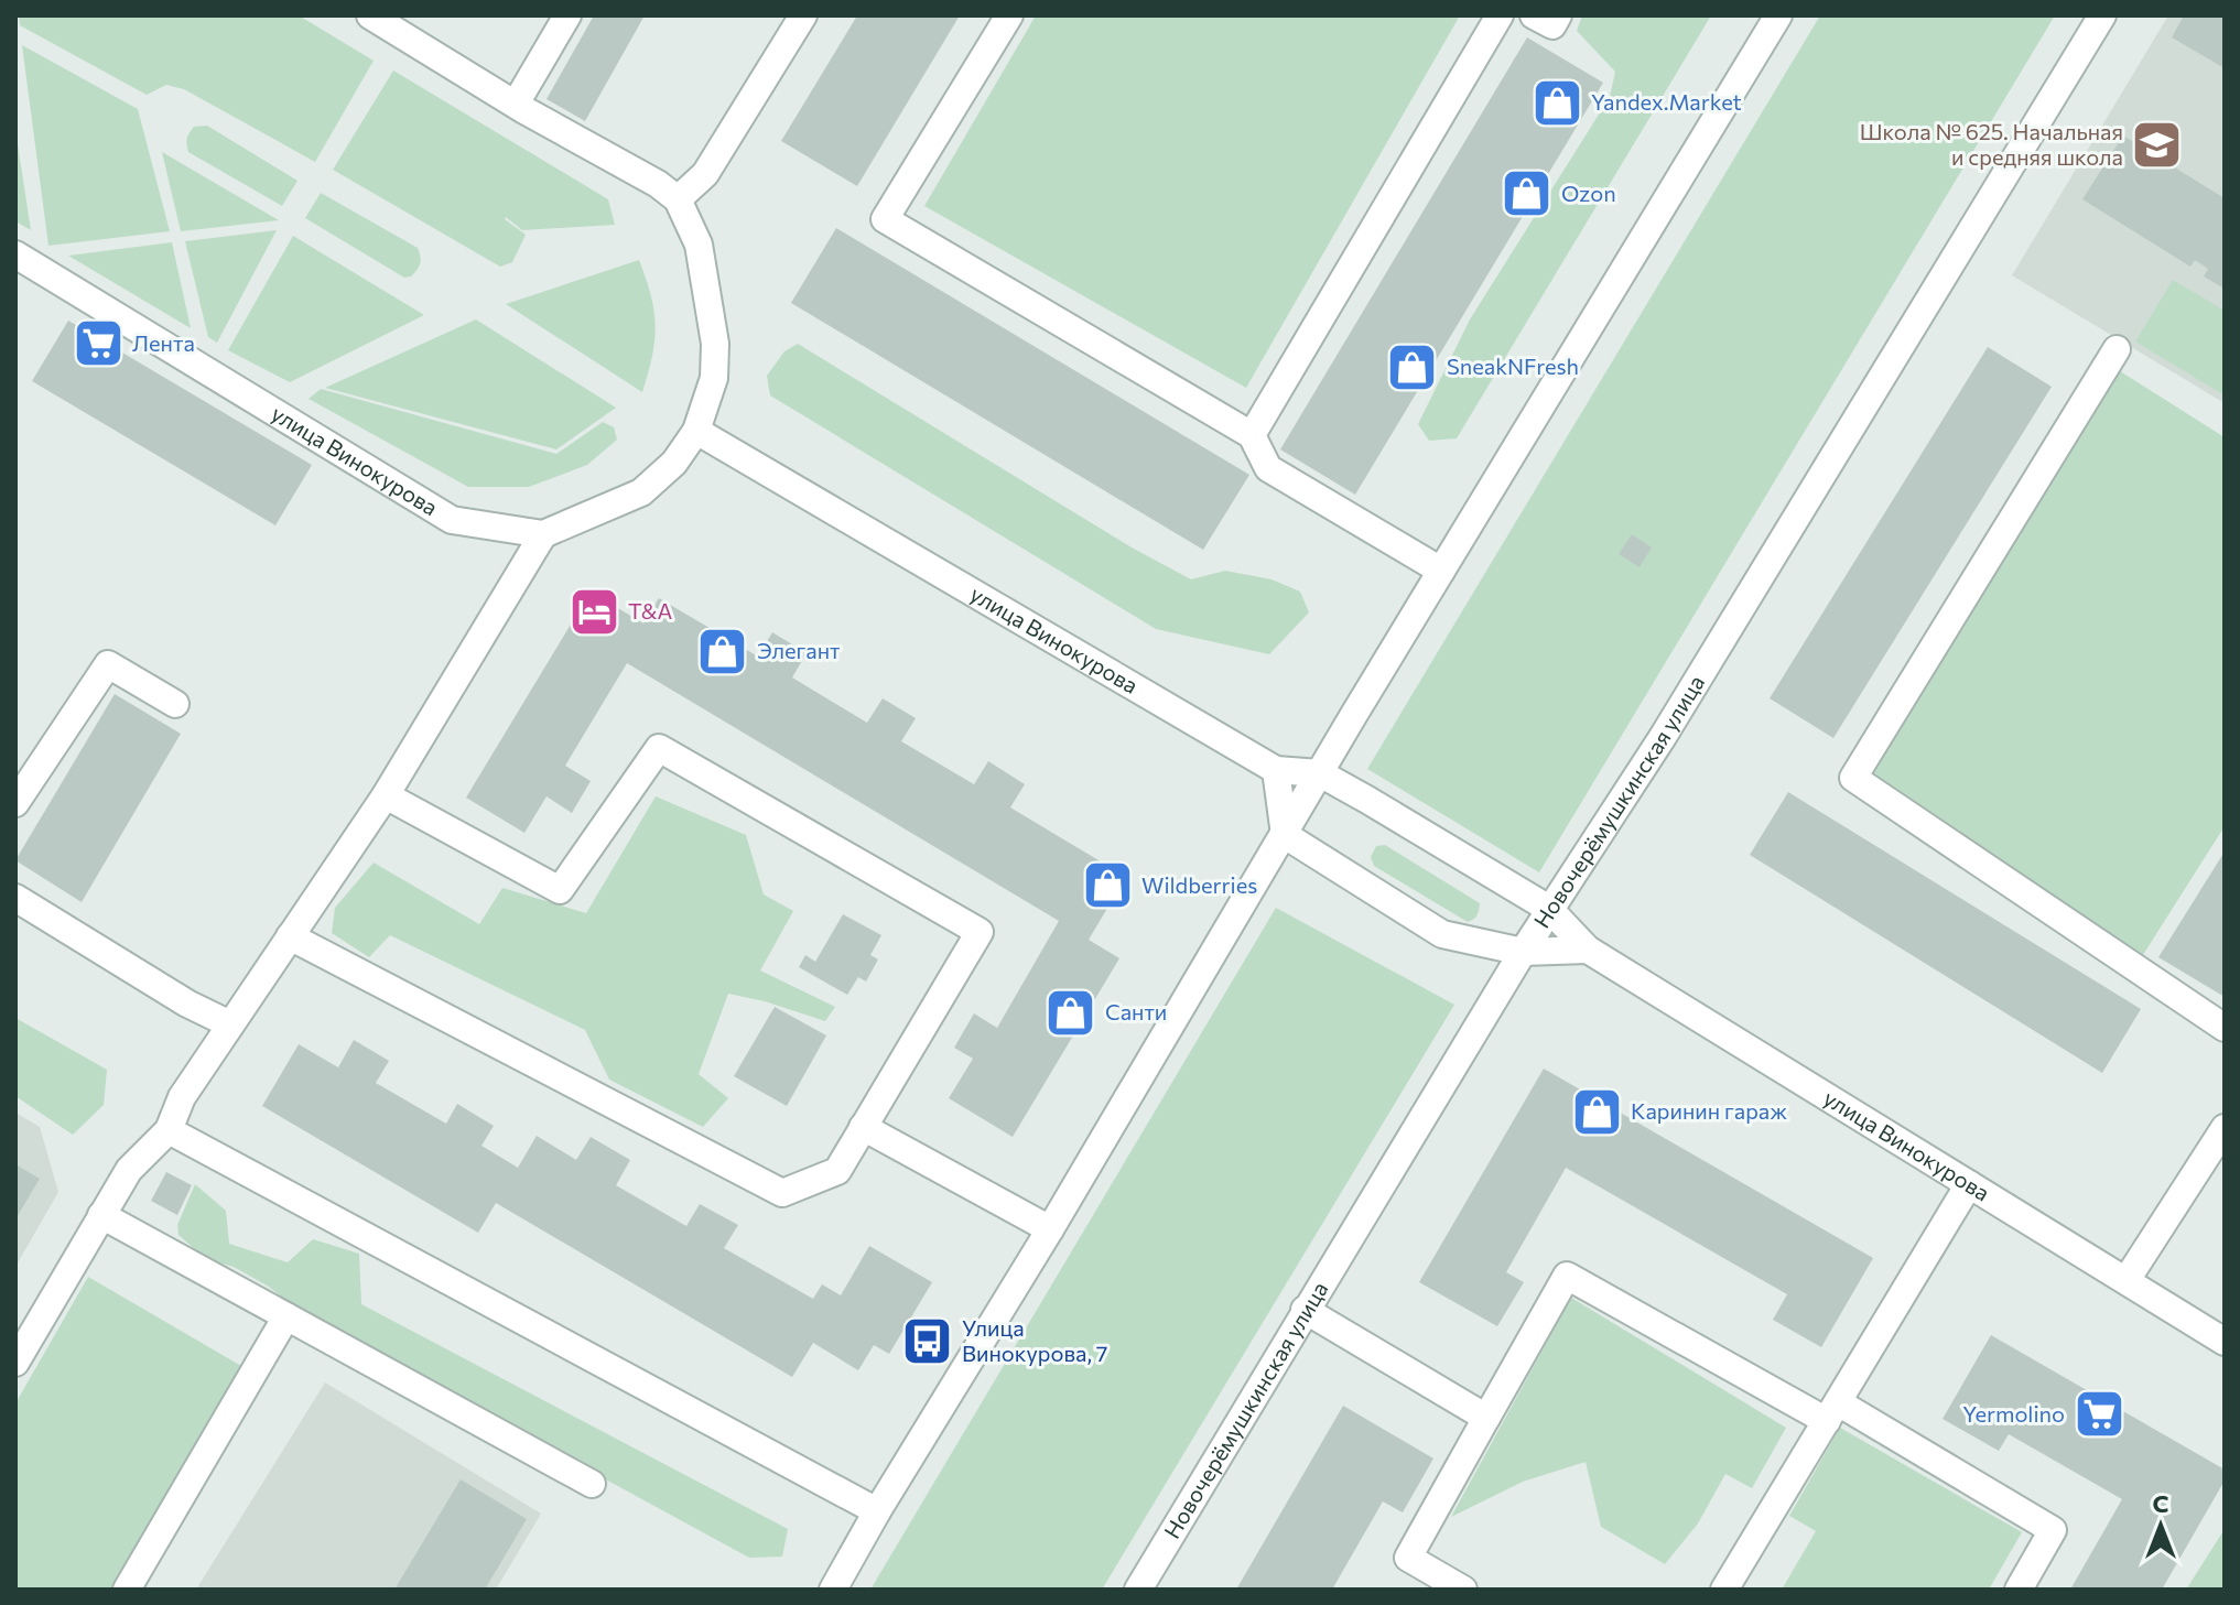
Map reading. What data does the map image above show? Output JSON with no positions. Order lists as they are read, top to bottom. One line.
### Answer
{"streets":{"street":["улица Винокурова","Новочерёмушкинская улица"]},"crossings":[["улица Винокурова","Новочерёмушкинская улица"]],"places":{"shop":["Yandex.Market","Ozon","SneakNFresh","Элегант","Wildberries","Санти","Каринин гараж"],"school or university":["Школа № 625. Начальная и средняя школа"],"supermarket":["Лента","Yermolino"],"hotel":["T&A"],"bus stop":["Улица Винокурова, 7"]},"north":"top"}
